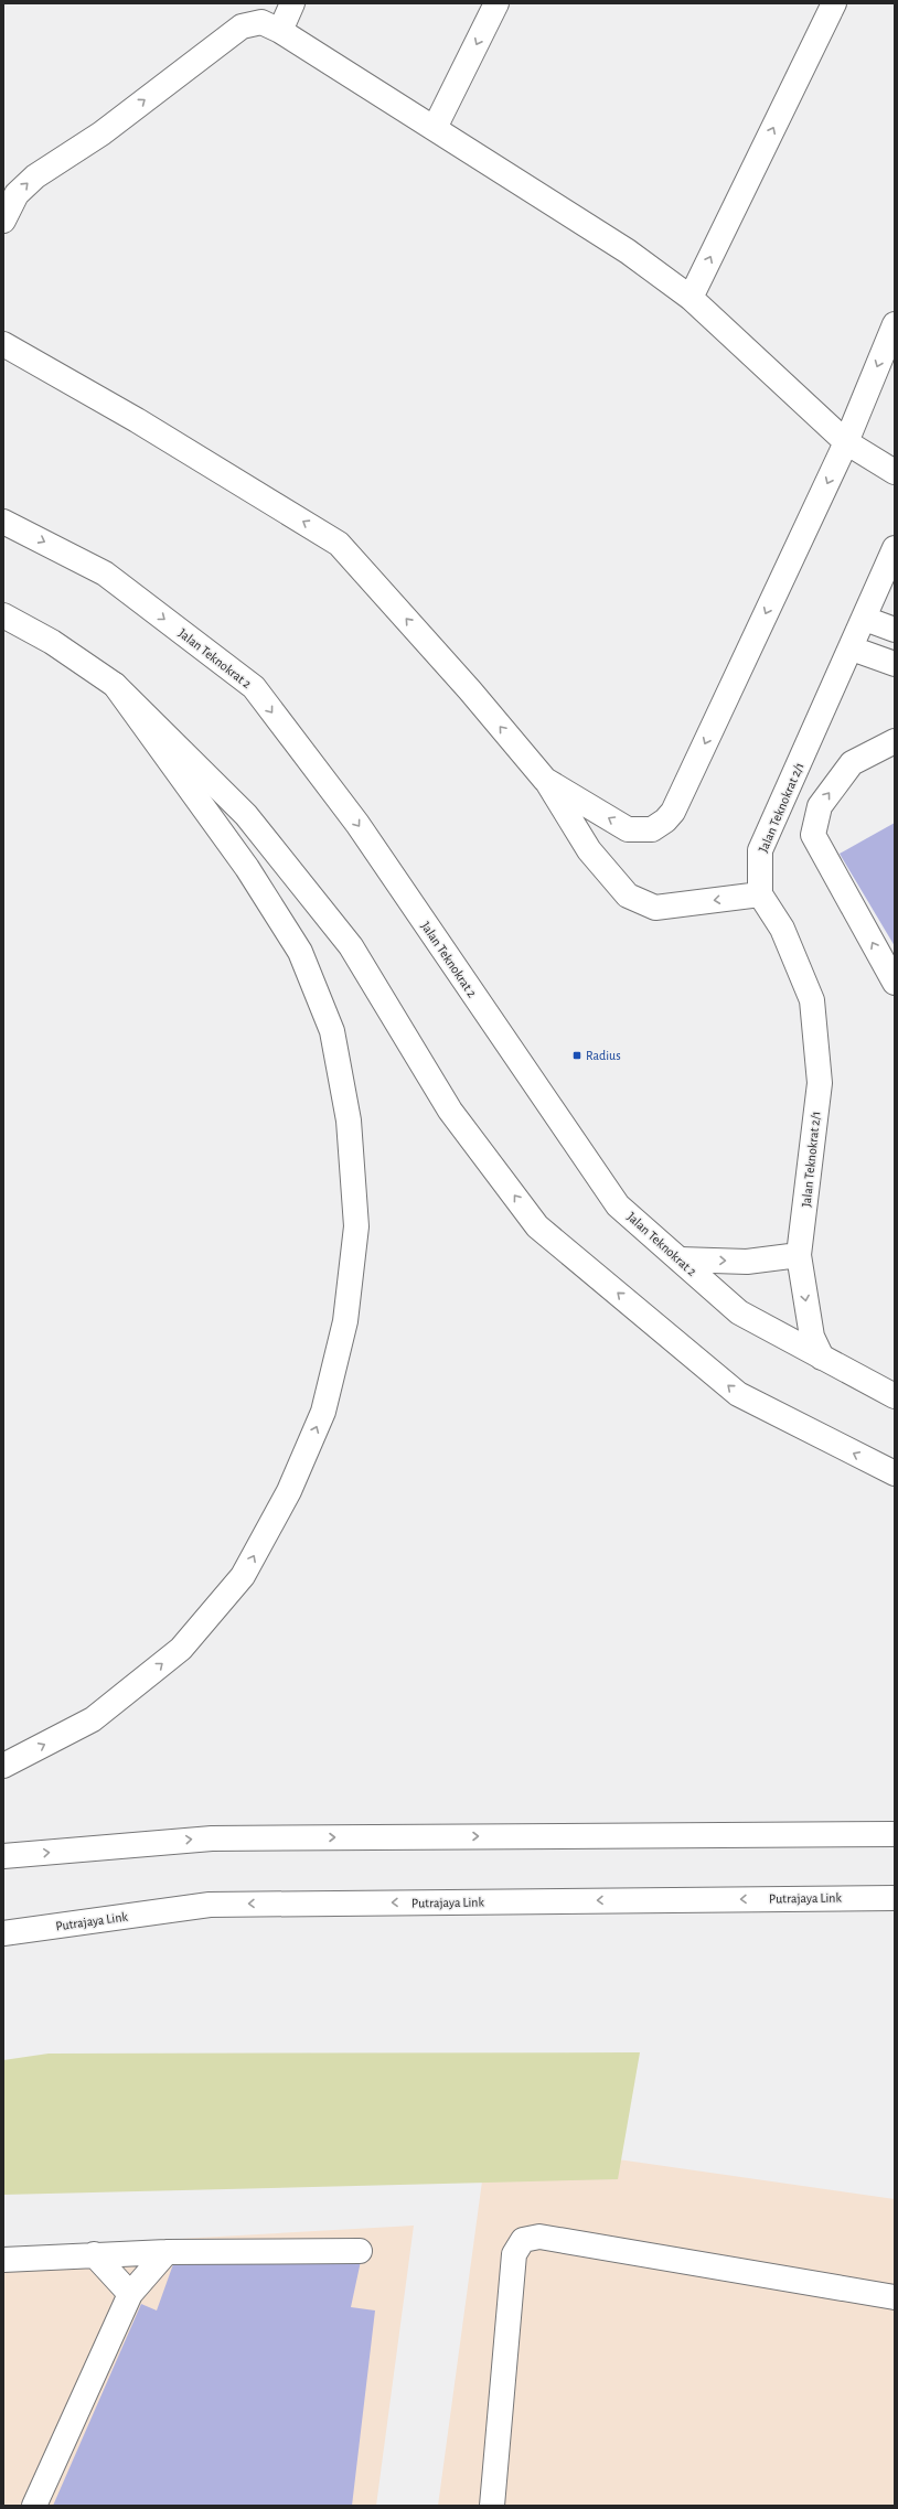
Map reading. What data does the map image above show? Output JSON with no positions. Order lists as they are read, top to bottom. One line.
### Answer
{"streets":{"main road":["Jalan Teknokrat 2","Jalan Teknokrat 2/1","Putrajaya Link"]},"crossings":[["Jalan Teknokrat 2","Jalan Teknokrat 2/1"]],"places":{"transit":["Radius"]}}
